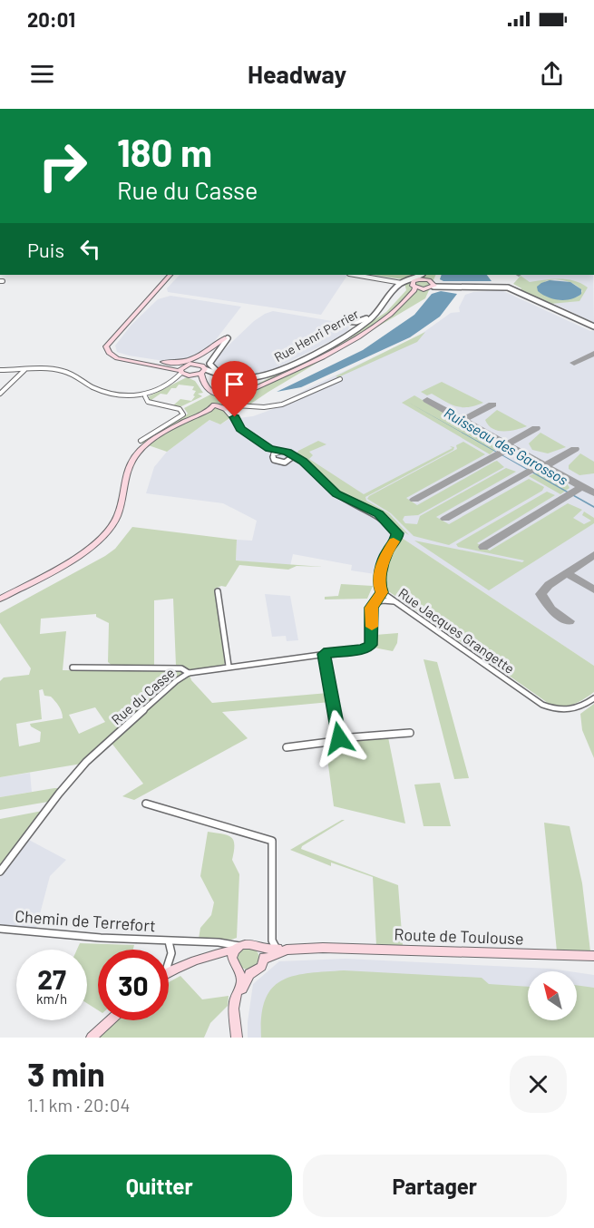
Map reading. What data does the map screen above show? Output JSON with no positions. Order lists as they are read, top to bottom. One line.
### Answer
{"streets":{"main road":["Route de Toulouse"],"street":["Rue Henri Perrier","Rue Jacques Grangette","Rue du Casse","Chemin de Terrefort"]},"crossings":[["Chemin de Terrefort","Route de Toulouse"]],"water":["Ruisseau des Garossos"],"north":"top left","page":{"status":"20:01","header":"Headway","turn":["180 m","Rue du Casse"],"then":"Puis","speed":"27 km/h","limit":"30","heading":["3 min","1.1 km · 20:04"],"buttons":["Quitter","Partager"]}}
